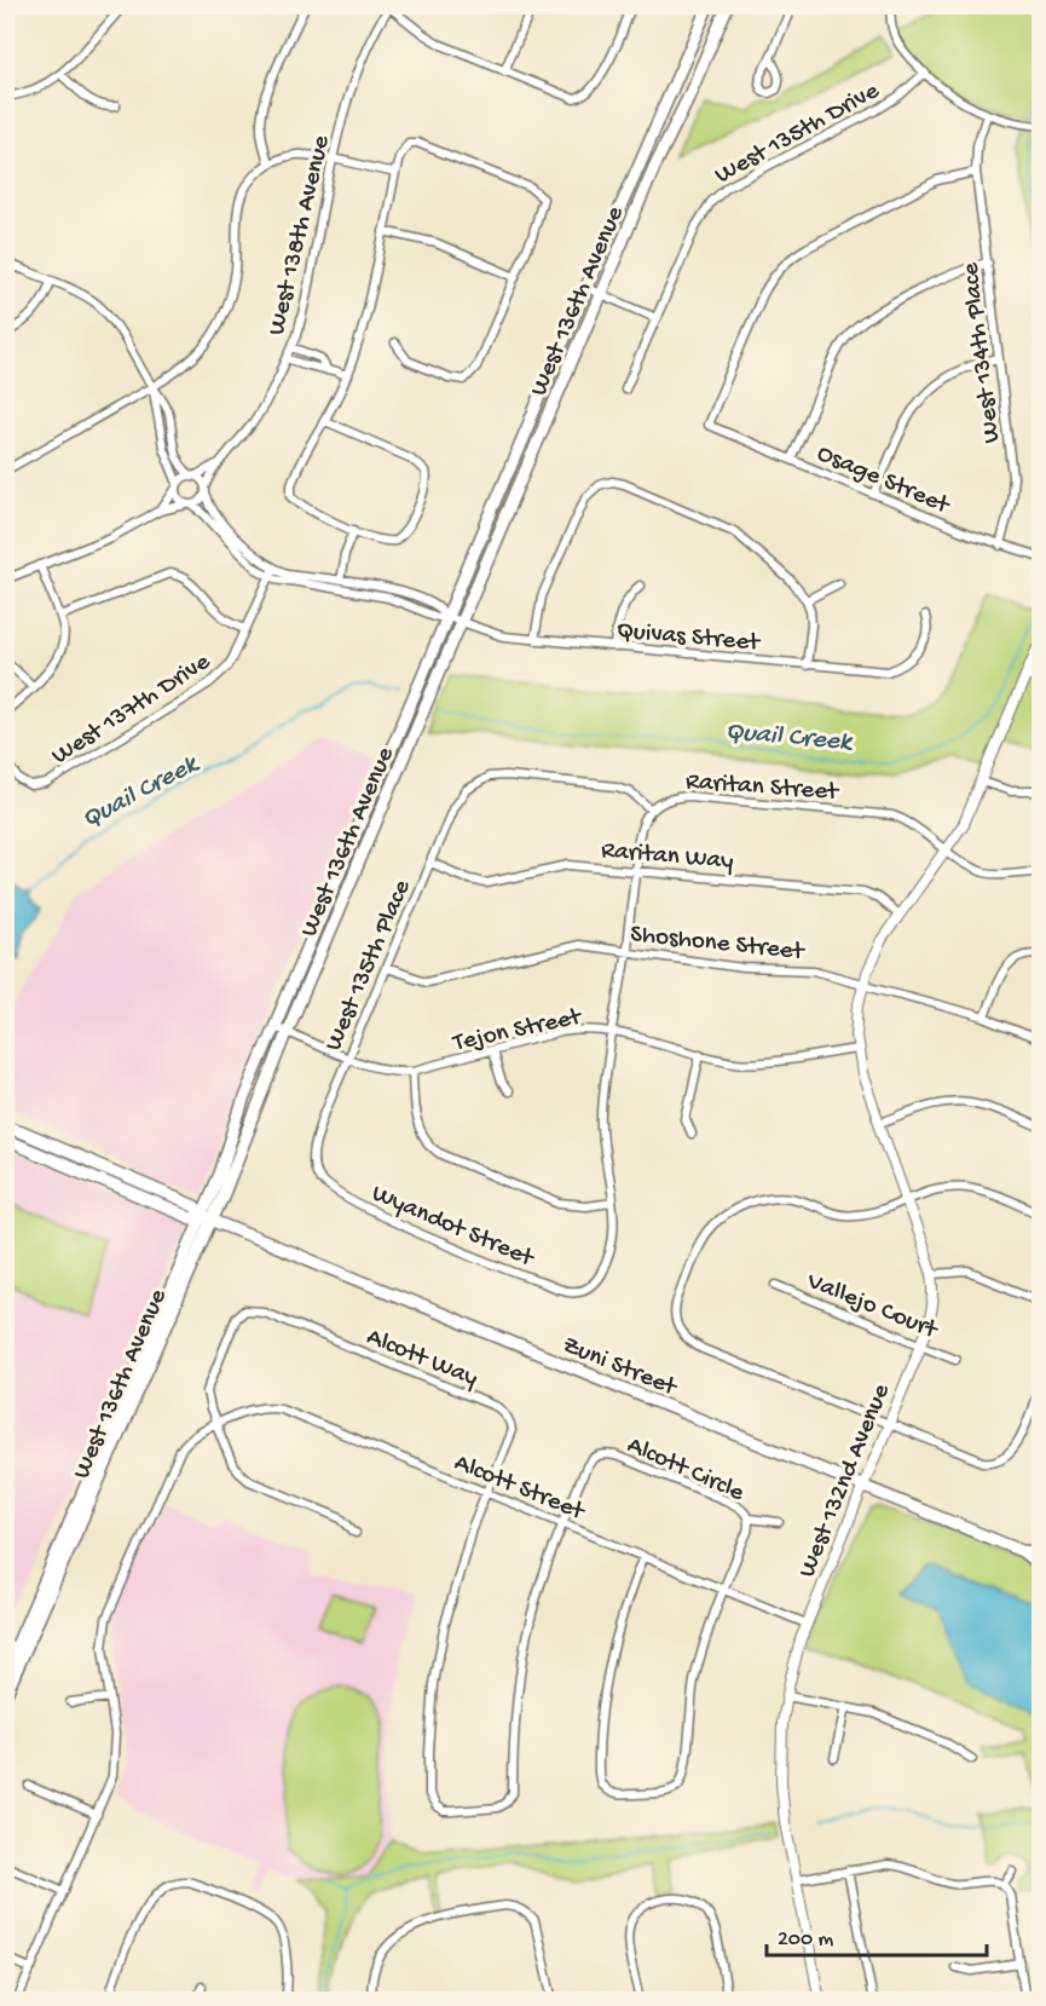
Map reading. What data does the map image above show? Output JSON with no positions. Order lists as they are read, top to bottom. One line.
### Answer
{"streets":{"main road":["West 136th Avenue","Zuni Street"],"street":["West 135th Drive","West 138th Avenue","West 134th Place","Osage Street","Quivas Street","West 137th Drive","Raritan Street","Raritan Way","Shoshone Street","West 135th Place","Tejon Street","Wyandot Street","Vallejo Court","Alcott Way","Alcott Circle","West 132nd Avenue","Alcott Street"]},"crossings":[["West 138th Avenue","Quivas Street"],["West 136th Avenue","Quivas Street"],["West 136th Avenue","Tejon Street"],["West 136th Avenue","Zuni Street"],["West 134th Place","Osage Street"],["Quivas Street","West 137th Drive"],["Raritan Street","West 135th Place"],["Raritan Street","West 132nd Avenue"],["Raritan Way","West 135th Place"],["Raritan Way","West 132nd Avenue"],["Shoshone Street","West 135th Place"],["Shoshone Street","West 132nd Avenue"],["West 135th Place","Tejon Street"],["West 135th Place","Wyandot Street"],["Tejon Street","West 132nd Avenue"],["Vallejo Court","West 132nd Avenue"],["Alcott Way","Alcott Circle"],["Alcott Way","Alcott Street"],["Zuni Street","West 132nd Avenue"],["Alcott Circle","Alcott Street"],["West 132nd Avenue","Alcott Street"]],"water":["Quail Creek"],"scale_bar":"200 m"}
